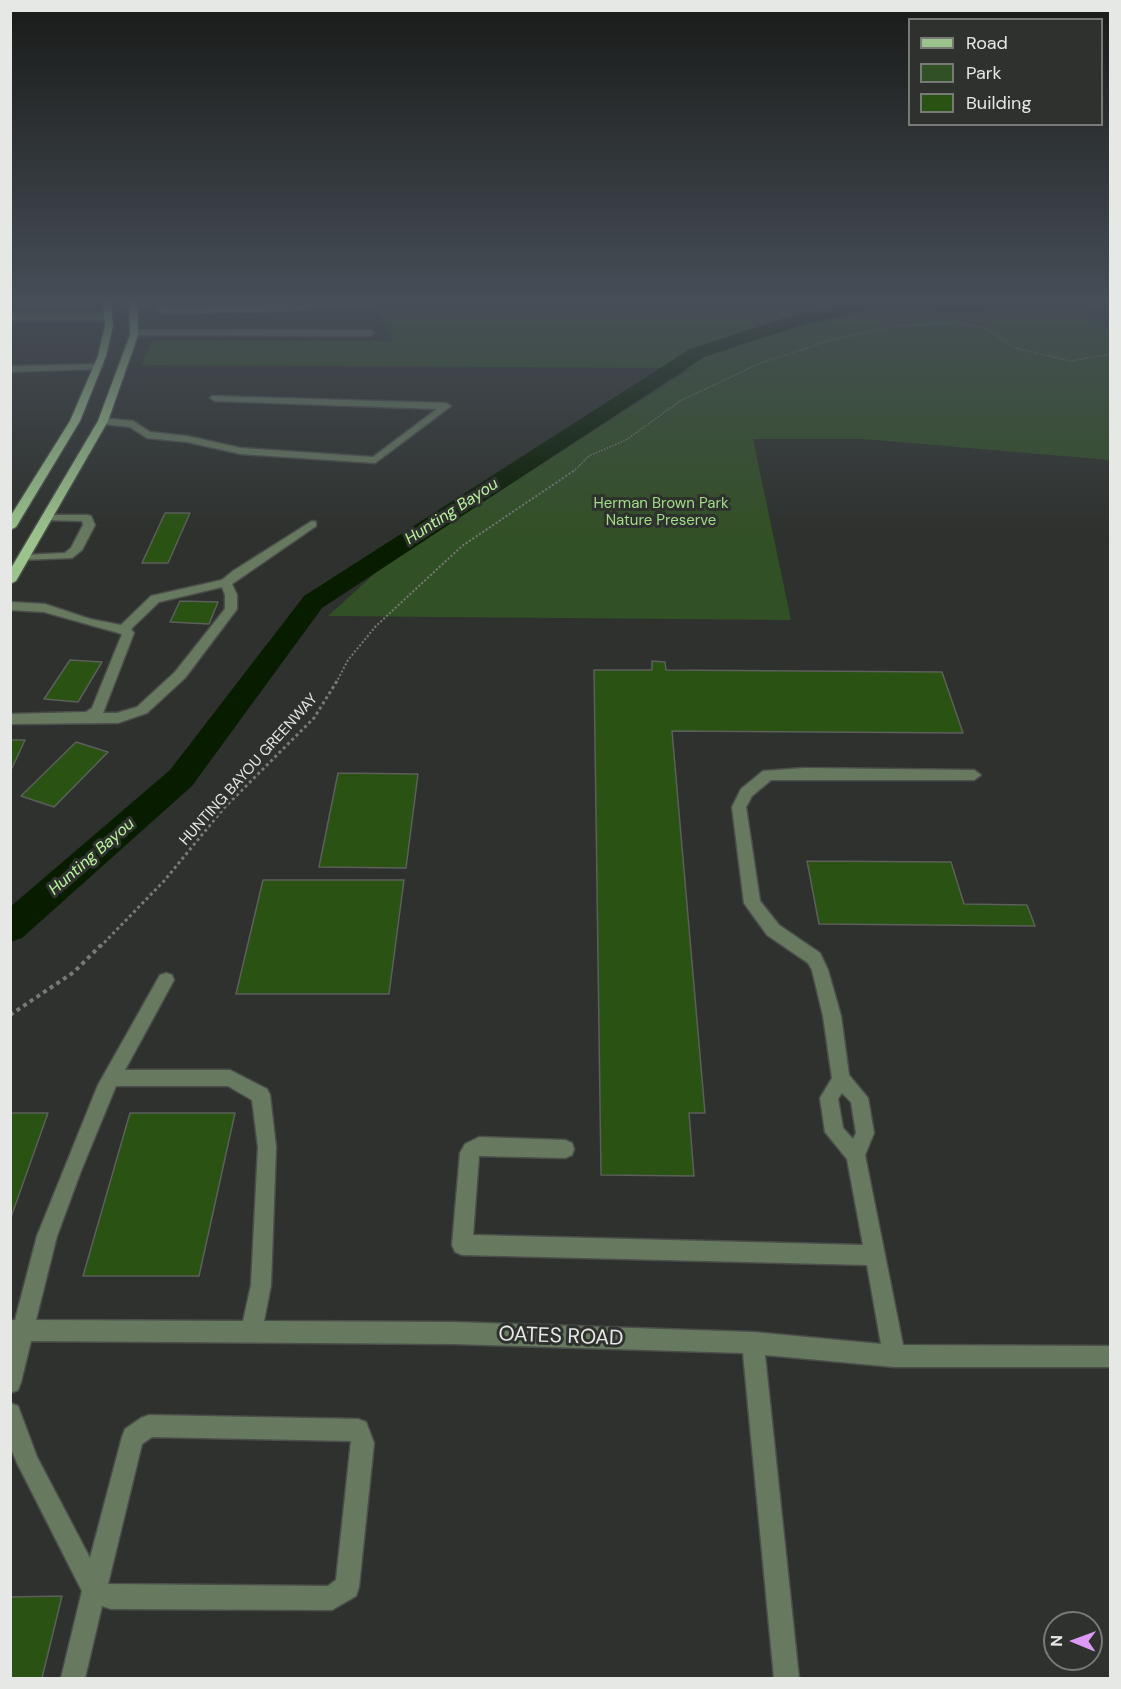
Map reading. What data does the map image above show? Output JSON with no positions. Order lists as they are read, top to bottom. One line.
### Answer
{"streets":{"street":["OATES ROAD"],"path":["HUNTING BAYOU GREENWAY"]},"water":["Hunting Bayou"],"parks":["Herman Brown Park Nature Preserve"],"legend":["Road","Park","Building"],"north":"left"}
